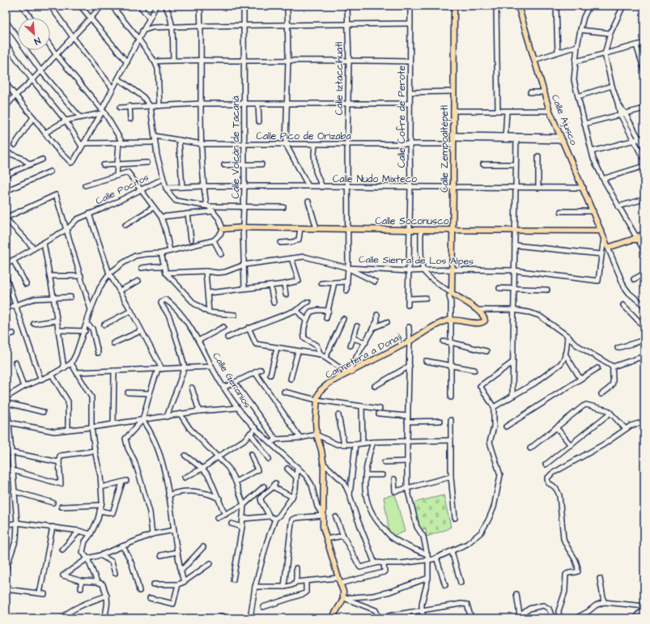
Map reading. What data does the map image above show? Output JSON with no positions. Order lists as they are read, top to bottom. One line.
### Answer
{"streets":{"main road":["Calle Ajusco","Calle Zempoaltépetl","Calle Soconusco","Carretera a Donají"],"street":["Calle Iztaccíhuatl","Calle Cofre de Perote","Calle Pico de Orizaba","Calle Volcán de Tacaná","Calle Nudo Mixteco","Calle Pocitos","Calle Sierra de Los Alpes","Calle Geranios"]},"crossings":[["Calle Iztaccíhuatl","Calle Pico de Orizaba"],["Calle Iztaccíhuatl","Calle Nudo Mixteco"],["Calle Iztaccíhuatl","Calle Soconusco"],["Calle Iztaccíhuatl","Calle Sierra de Los Alpes"],["Calle Cofre de Perote","Calle Pico de Orizaba"],["Calle Cofre de Perote","Calle Nudo Mixteco"],["Calle Cofre de Perote","Calle Soconusco"],["Calle Cofre de Perote","Calle Sierra de Los Alpes"],["Calle Ajusco","Calle Pico de Orizaba"],["Calle Ajusco","Calle Nudo Mixteco"],["Calle Ajusco","Calle Soconusco"],["Calle Pico de Orizaba","Calle Volcán de Tacaná"],["Calle Pico de Orizaba","Calle Zempoaltépetl"],["Calle Volcán de Tacaná","Calle Nudo Mixteco"],["Calle Volcán de Tacaná","Calle Soconusco"],["Calle Volcán de Tacaná","Calle Sierra de Los Alpes"],["Calle Zempoaltépetl","Calle Nudo Mixteco"],["Calle Zempoaltépetl","Calle Soconusco"],["Calle Zempoaltépetl","Calle Sierra de Los Alpes"]],"north":"bottom right"}
